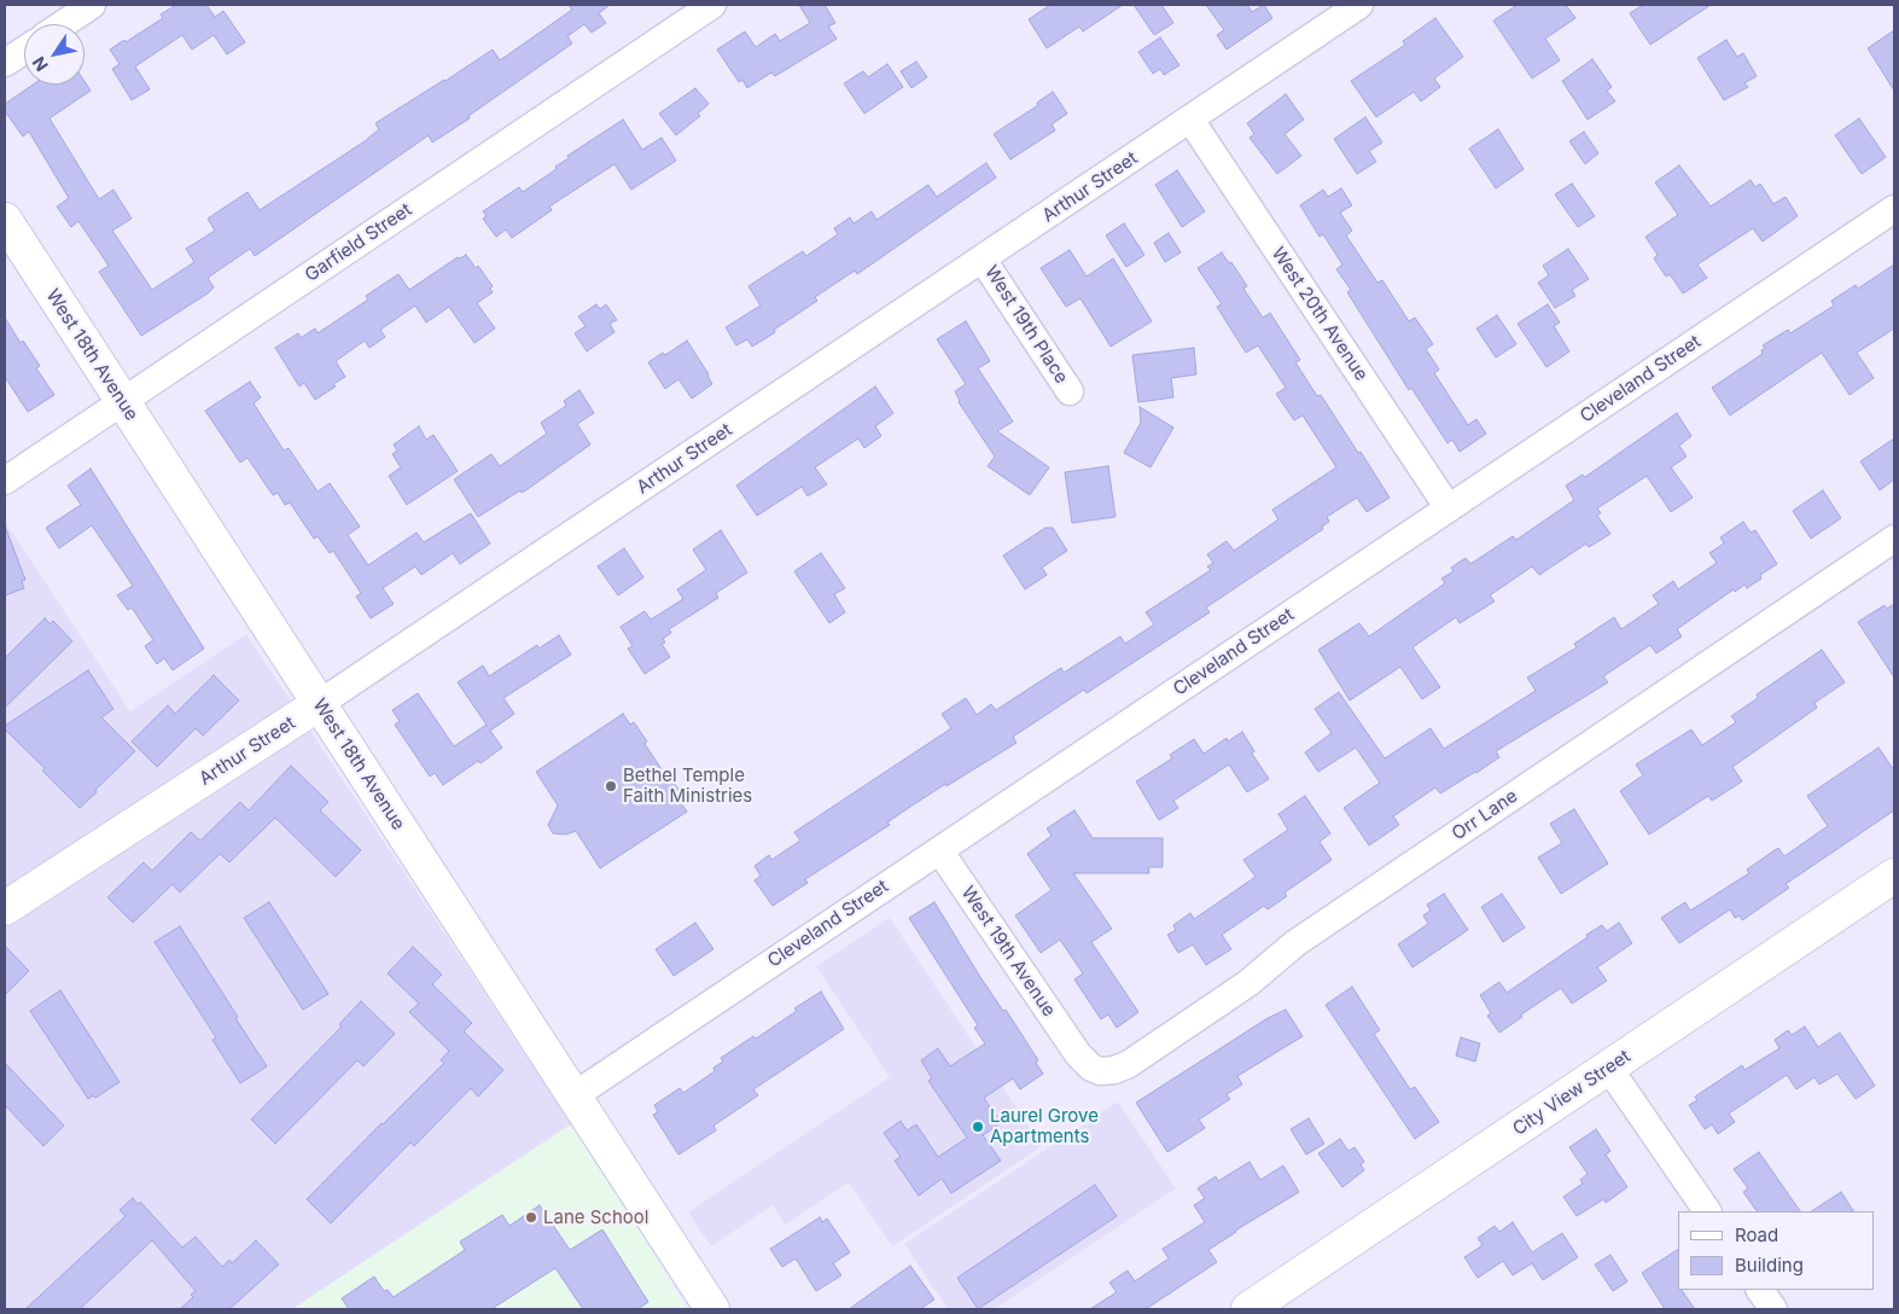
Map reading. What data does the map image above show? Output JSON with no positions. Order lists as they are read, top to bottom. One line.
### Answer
{"streets":{"main road":["Arthur Street","West 18th Avenue","City View Street"],"street":["Garfield Street","West 20th Avenue","West 19th Place","Cleveland Street","Orr Lane","West 19th Avenue"]},"crossings":[["Arthur Street","West 20th Avenue"],["Arthur Street","West 19th Place"],["Arthur Street","West 18th Avenue"],["Garfield Street","West 18th Avenue"],["West 20th Avenue","Cleveland Street"],["West 18th Avenue","Cleveland Street"],["Cleveland Street","West 19th Avenue"],["Orr Lane","West 19th Avenue"]],"places":["Bethel Temple Faith Ministries","Laurel Grove Apartments","Lane School"],"legend":["Road","Building"],"north":"bottom left"}
